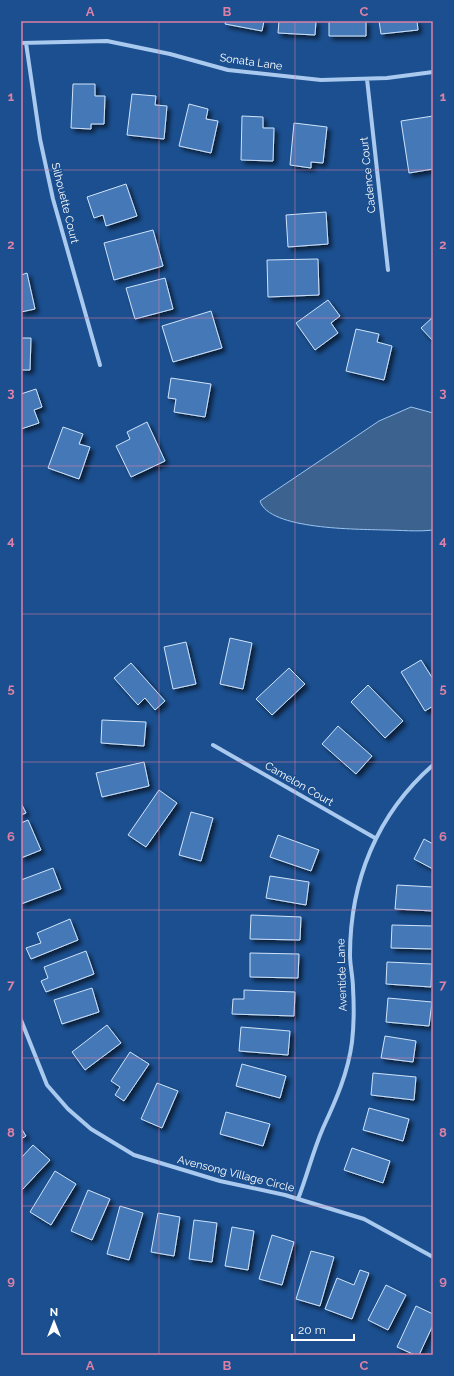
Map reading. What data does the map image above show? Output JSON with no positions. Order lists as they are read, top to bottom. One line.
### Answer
{"streets":{"street":["Sonata Lane","Cadence Court","Silhouette Court","Camelon Court","Aventide Lane","Avensong Village Circle"]},"crossings":[["Sonata Lane","Cadence Court"],["Sonata Lane","Silhouette Court"],["Camelon Court","Aventide Lane"],["Aventide Lane","Avensong Village Circle"]],"scale_bar":"20 m","north":"top","grid":{"columns":["A","B","C"],"rows":["1","2","3","4","5","6","7","8","9"]}}
